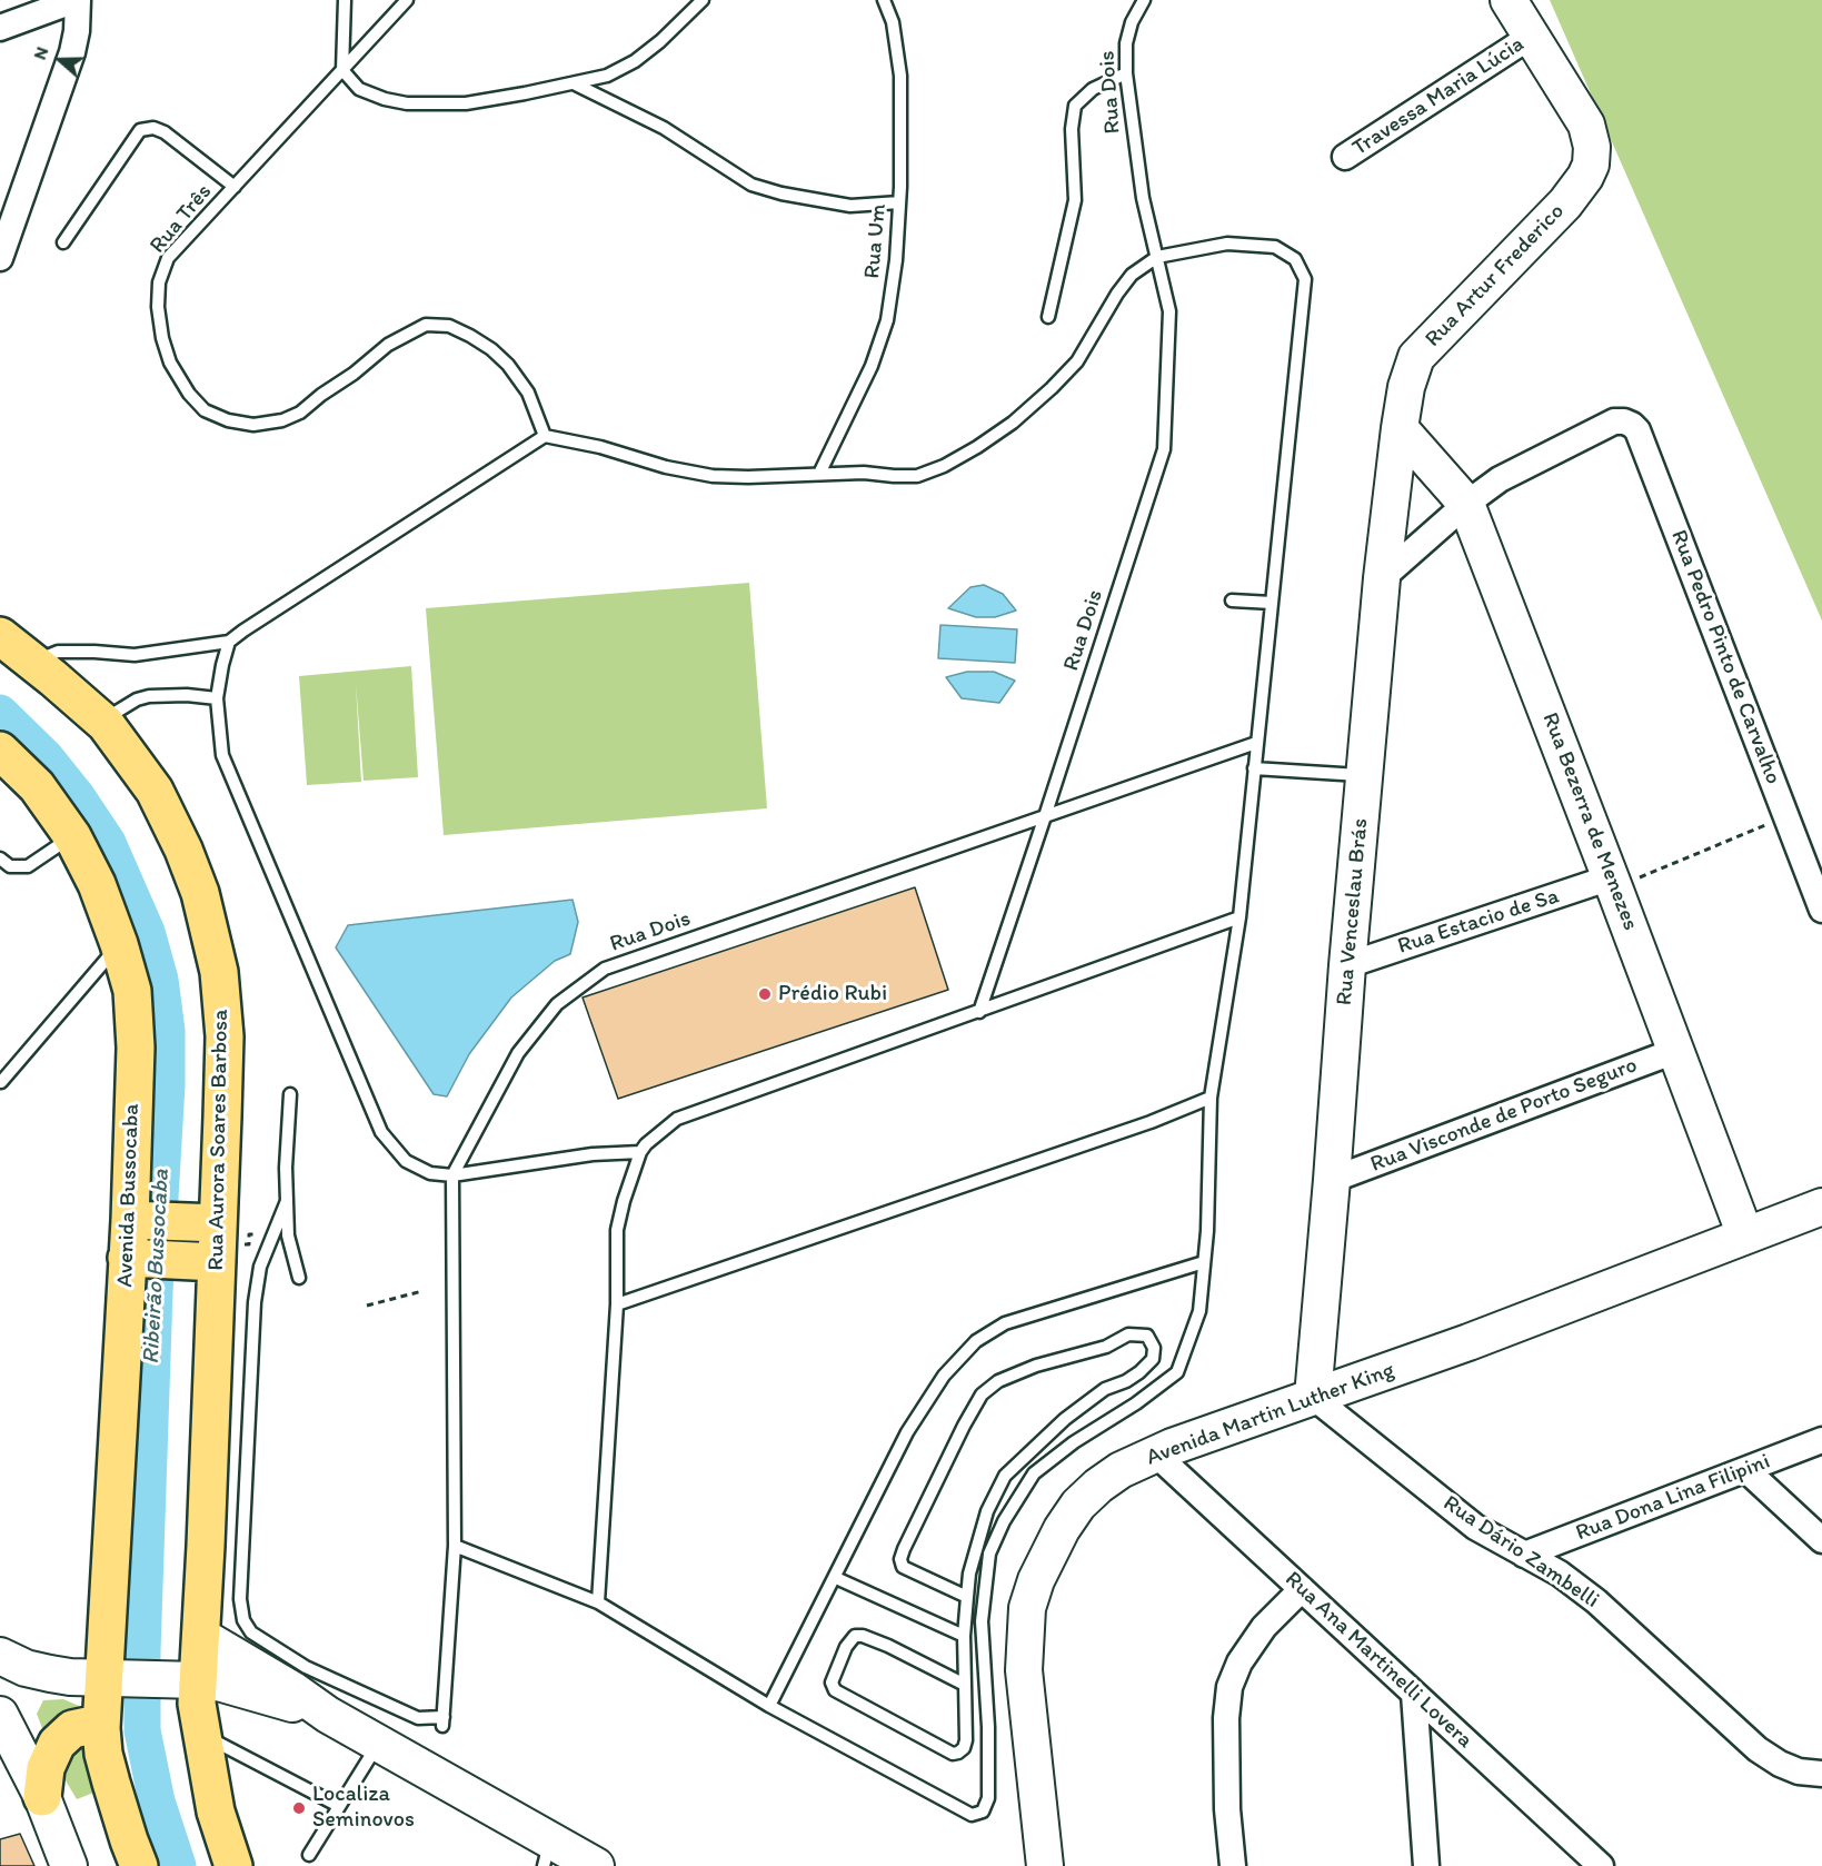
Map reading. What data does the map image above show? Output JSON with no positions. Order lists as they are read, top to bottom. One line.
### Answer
{"streets":{"main road":["Rua Aurora Soares Barbosa","Avenida Bussocaba"],"street":["Travessa Maria Lúcia","Rua Artur Frederico","Rua Pedro Pinto de Carvalho","Rua Bezerra de Menezes","Rua Venceslau Brás","Rua Estacio de Sa","Rua Visconde de Porto Seguro","Avenida Martin Luther King","Rua Dona Lina Filipini","Rua Dário Zambelli","Rua Ana Martinelli Lovera"],"lane":["Rua Dois","Rua Três","Rua Um"]},"crossings":[["Travessa Maria Lúcia","Rua Artur Frederico"],["Rua Artur Frederico","Rua Bezerra de Menezes"],["Rua Artur Frederico","Rua Venceslau Brás"],["Rua Pedro Pinto de Carvalho","Rua Bezerra de Menezes"],["Rua Bezerra de Menezes","Rua Venceslau Brás"],["Rua Bezerra de Menezes","Rua Estacio de Sa"],["Rua Bezerra de Menezes","Rua Visconde de Porto Seguro"],["Rua Bezerra de Menezes","Avenida Martin Luther King"],["Rua Venceslau Brás","Rua Estacio de Sa"],["Rua Venceslau Brás","Rua Visconde de Porto Seguro"],["Rua Venceslau Brás","Avenida Martin Luther King"],["Rua Venceslau Brás","Rua Dário Zambelli"],["Avenida Martin Luther King","Rua Dário Zambelli"],["Avenida Martin Luther King","Rua Ana Martinelli Lovera"],["Rua Dona Lina Filipini","Rua Dário Zambelli"]],"water":["Ribeirão Bussocaba"],"places":["Prédio Rubi","Localiza Seminovos"],"north":"left"}
